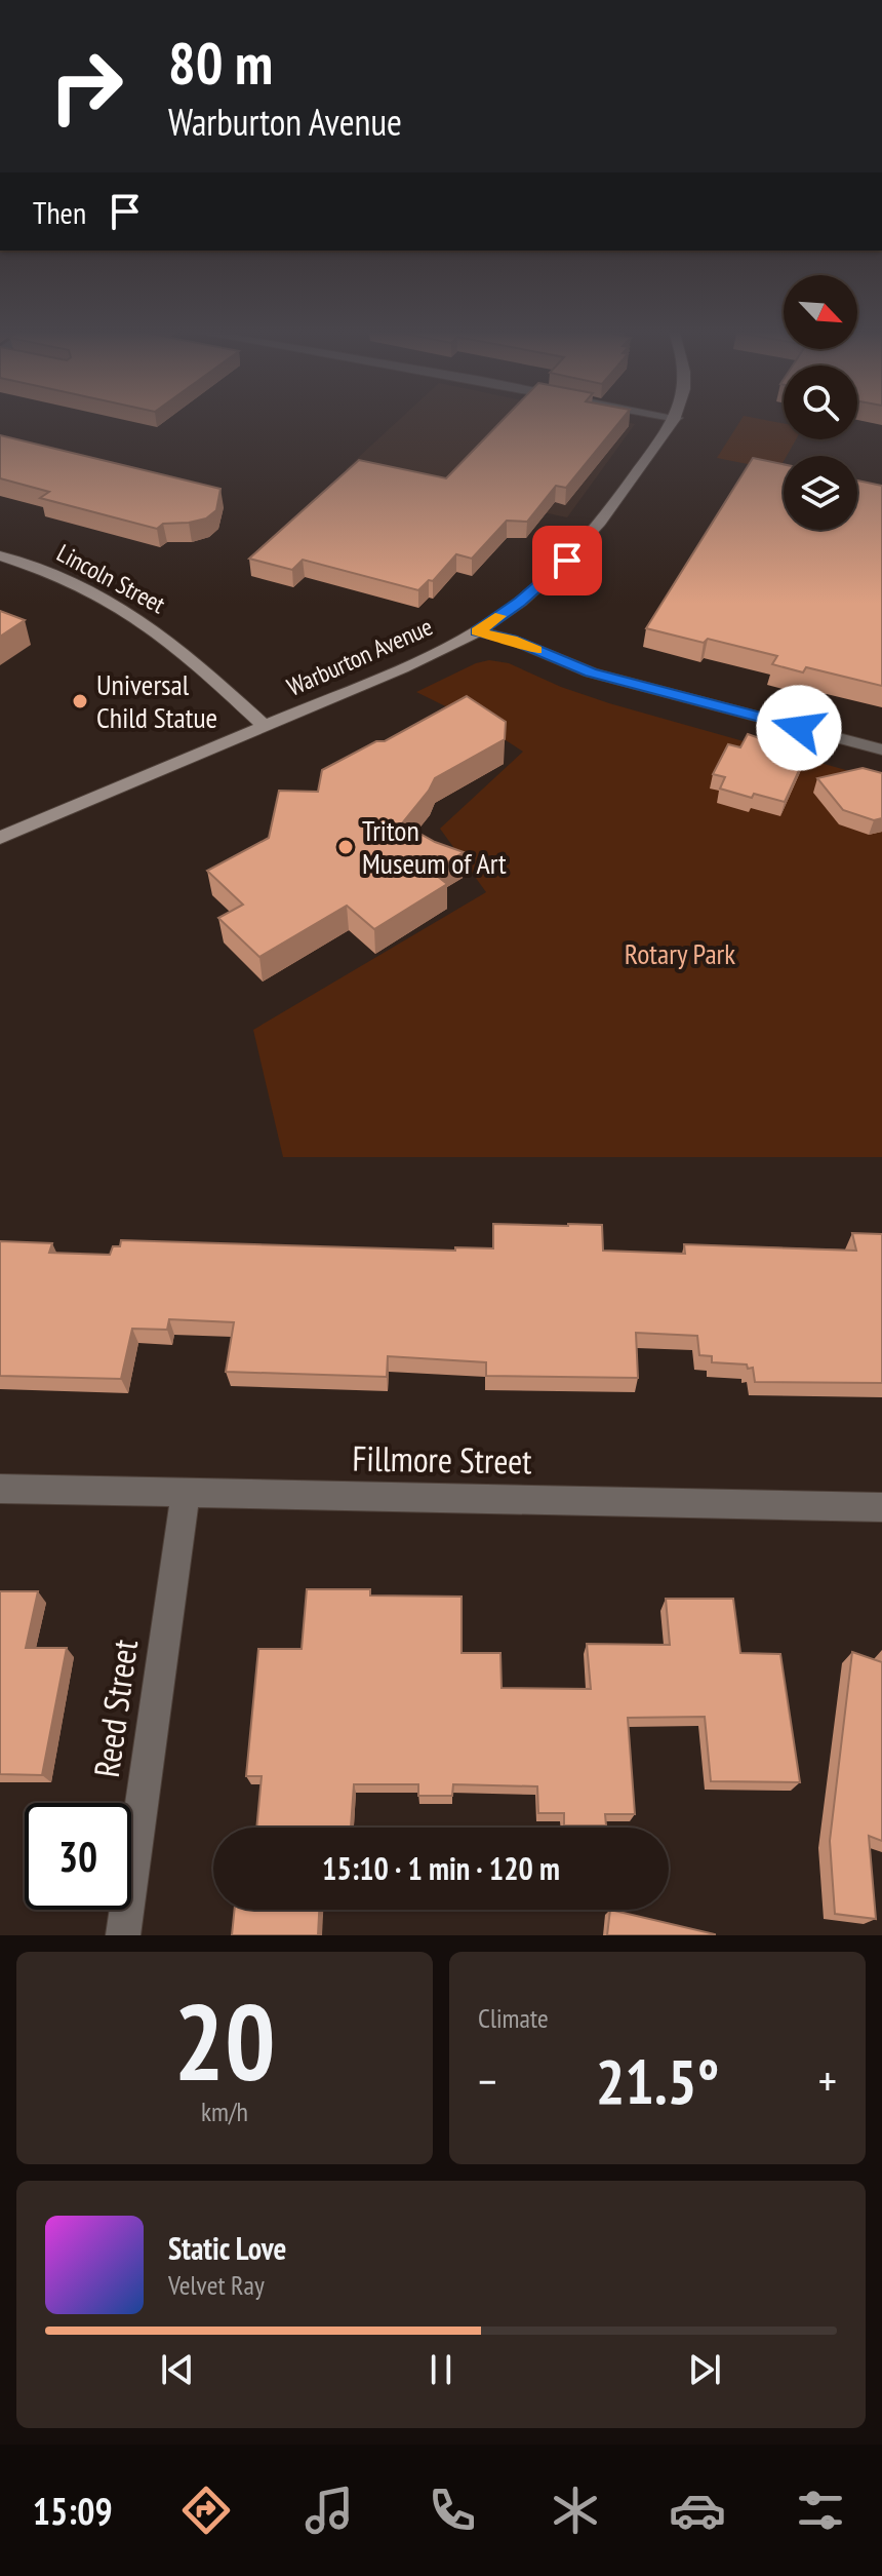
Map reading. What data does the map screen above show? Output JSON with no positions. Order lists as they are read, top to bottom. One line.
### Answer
{"streets":{"street":["Lincoln Street","Warburton Avenue","Fillmore Street","Reed Street"]},"crossings":[["Lincoln Street","Warburton Avenue"],["Fillmore Street","Reed Street"]],"parks":["Rotary Park"],"places":["Universal Child Statue","Triton Museum of Art"],"north":"bottom right","page":{"turn":["80 m","Warburton Avenue"],"then":"Then","limit":"30","trip":"15:10 · 1 min · 120 m","tile":[["20","km/h"],"Climate"],"heat":["−","21.5°","+"],"song":["Static Love","Velvet Ray"],"tabs":"15:09"}}
